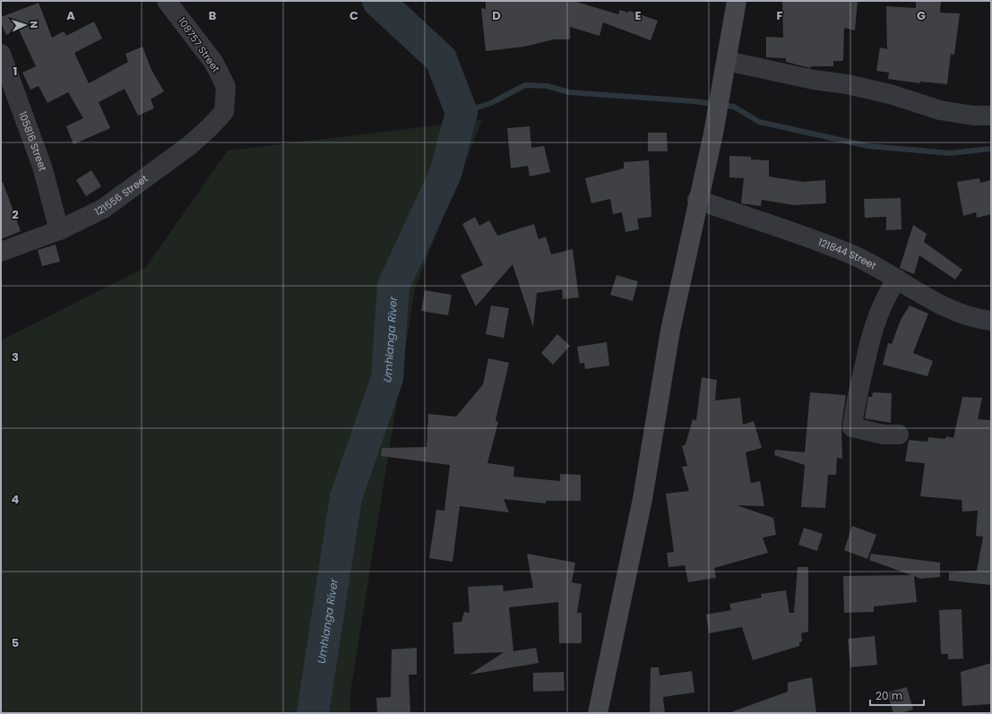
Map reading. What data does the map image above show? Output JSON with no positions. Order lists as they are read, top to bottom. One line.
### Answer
{"streets":{"street":["108757 Street","105816 Street","121556 Street","121844 Street"]},"crossings":[["108757 Street","121556 Street"],["105816 Street","121556 Street"]],"water":["Umhlanga River"],"scale_bar":"20 m","north":"right","grid":{"columns":["A","B","C","D","E","F","G"],"rows":["1","2","3","4","5"]}}
